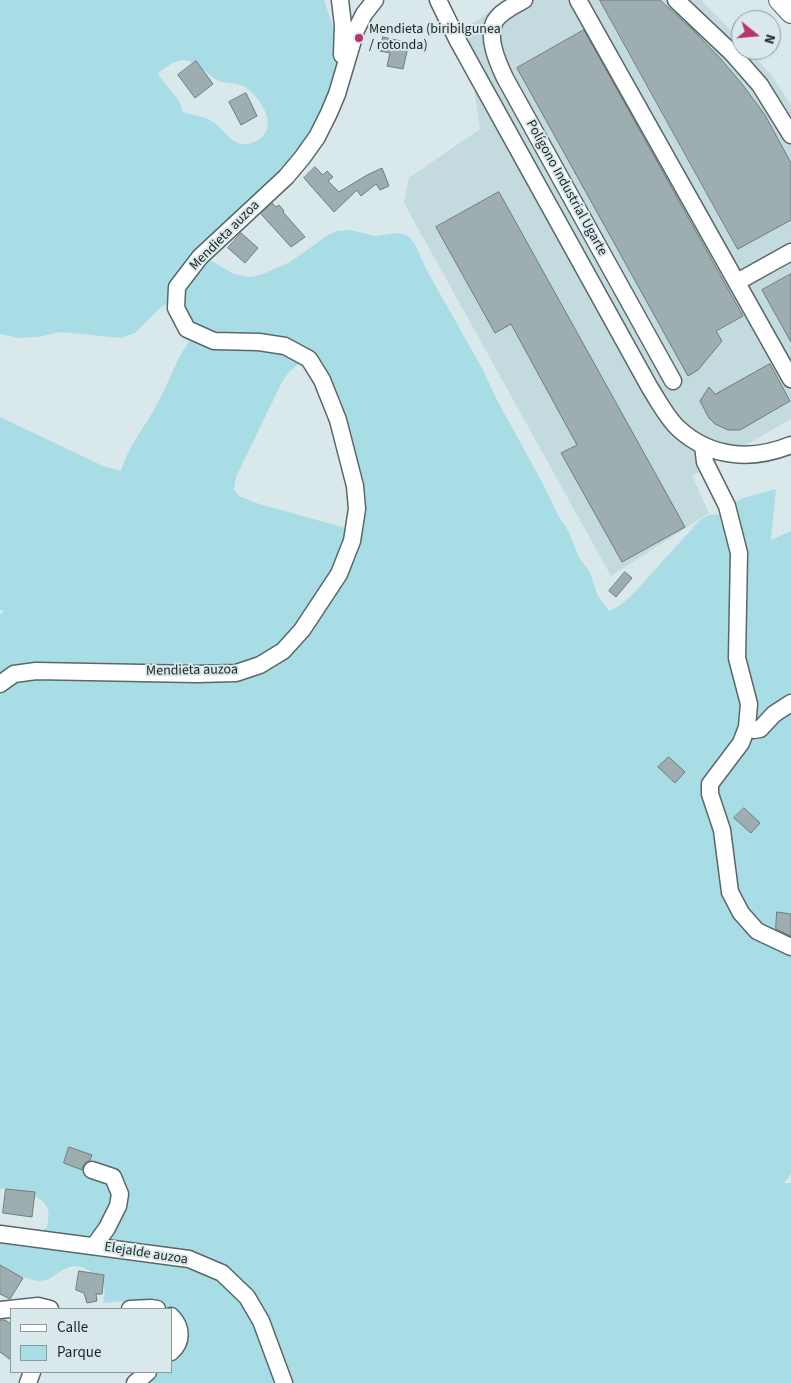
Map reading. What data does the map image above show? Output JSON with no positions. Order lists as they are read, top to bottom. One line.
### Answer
{"streets":{"street":["Polígono Industrial Ugarte","Mendieta auzoa","Elejalde auzoa"]},"places":["Mendieta (biribilgunea / rotonda)"],"legend":["Calle","Parque"],"north":"right"}
